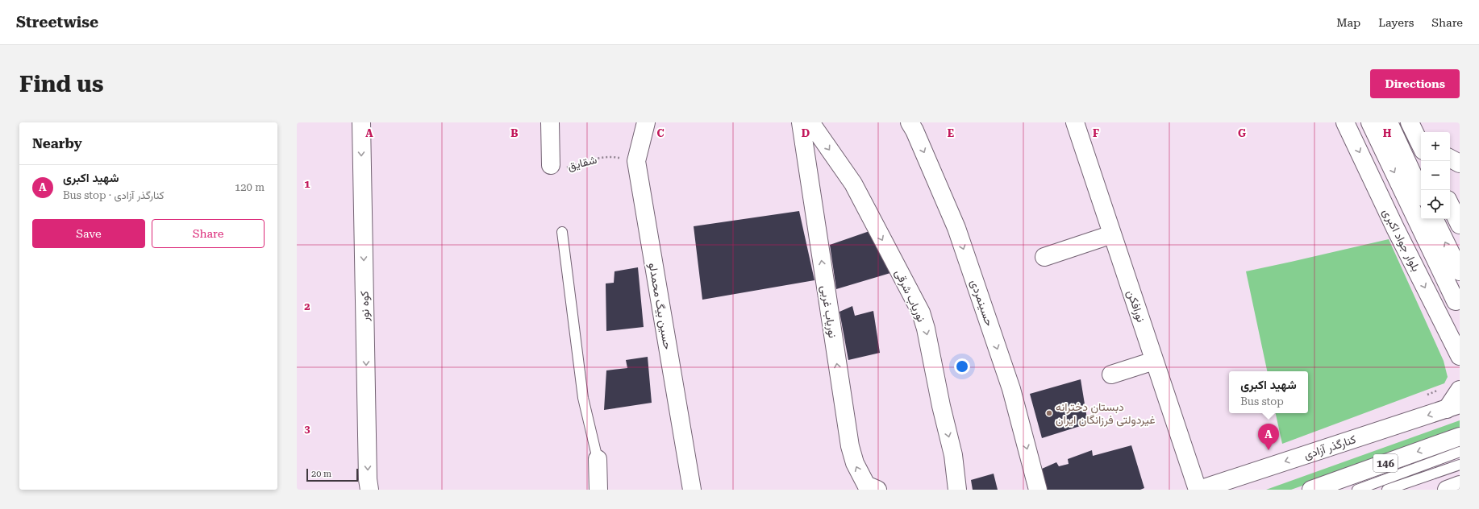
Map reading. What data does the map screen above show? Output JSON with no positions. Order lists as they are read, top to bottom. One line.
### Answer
{"streets":{"street":["شقایق","بلوار جواد اکبری","نوریاب شرقی","حسینمردی","کوه نور","حسین بیگ محمدلو","نورافکن","نوریاب غربی","کنارگذر آزادی","146"]},"crossings":[["شقایق","حسین بیگ محمدلو"],["نورافکن","کنارگذر آزادی"]],"one_way":["نوریاب شرقی","حسینمردی","کوه نور","نوریاب غربی"],"places":["دبستان دخترانه غیردولتی فرزانگان ايران"],"scale_bar":"20 m","page":{"header":"Streetwise","nav":["Map","Layers","Share"],"buttons":["Directions",["Save","Share"]],"title":"Find us","heading":"Nearby","map_buttons":["+","−"],"list":[{"mark":"A","name":"شهید اکبری","note":"Bus stop · کنارگذر آزادی","value":"120 m"}],"popup":["شهید اکبری","Bus stop"],"pins":"A","scale":"20 m"},"grid":{"columns":["A","B","C","D","E","F","G","H"],"rows":["1","2","3"]}}
